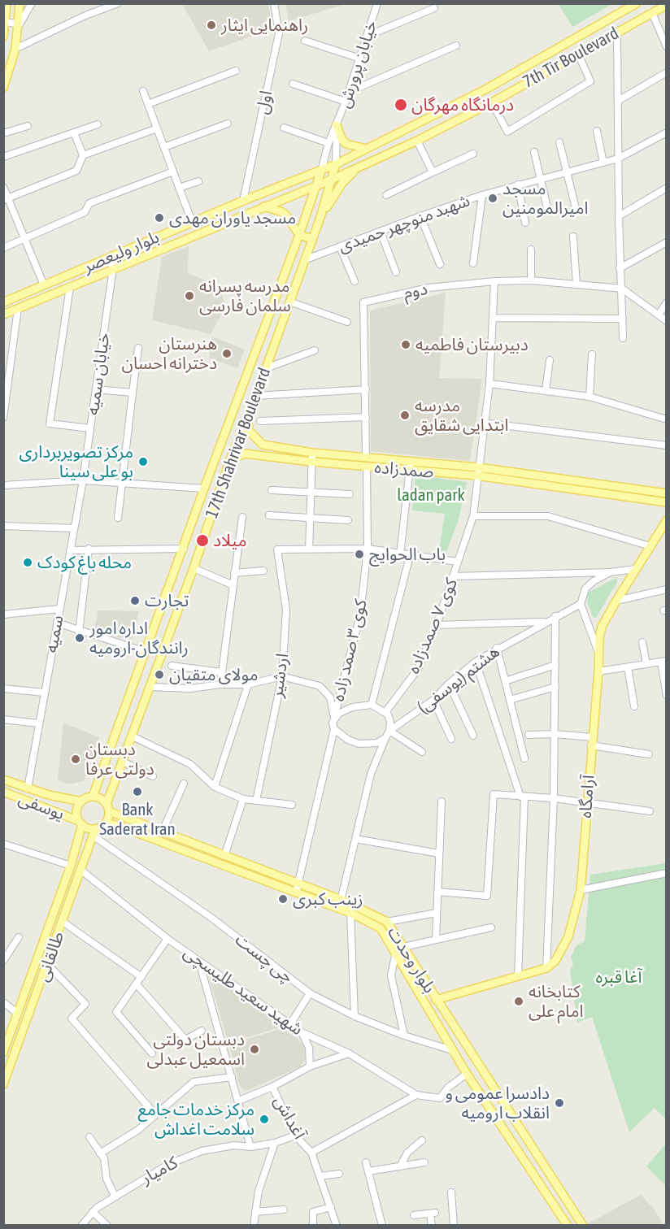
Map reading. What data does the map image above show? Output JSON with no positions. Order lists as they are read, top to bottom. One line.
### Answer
{"streets":{"main road":["7th Tir Boulevard","بلوار ولیعصر","17th Shahrivar Boulevard","صمدزاده","آرامگاه","یوسفی","طالقانی","بلوار وحدت"],"street":["خیابان پرورش","اول","شهبد منوچهر حمیدی","دوم","خیابان سمیه","کوی ۷ صمدزاده","سمیه","کوی ۳ صمد زاده","اردشیر","هشتم (یوسفی)","چی چست","شهید سعید طلیسچی","آغداش","کامیار"]},"crossings":[["7th Tir Boulevard","خیابان پرورش"],["7th Tir Boulevard","بلوار ولیعصر"],["7th Tir Boulevard","17th Shahrivar Boulevard"],["خیابان پرورش","اول"],["خیابان پرورش","بلوار ولیعصر"],["خیابان پرورش","17th Shahrivar Boulevard"],["اول","بلوار ولیعصر"],["شهبد منوچهر حمیدی","17th Shahrivar Boulevard"],["بلوار ولیعصر","خیابان سمیه"],["بلوار ولیعصر","17th Shahrivar Boulevard"],["دوم","صمدزاده"],["دوم","کوی ۷ صمدزاده"],["خیابان سمیه","سمیه"],["17th Shahrivar Boulevard","صمدزاده"],["17th Shahrivar Boulevard","یوسفی"],["17th Shahrivar Boulevard","طالقانی"],["17th Shahrivar Boulevard","چی چست"],["17th Shahrivar Boulevard","بلوار وحدت"],["صمدزاده","کوی ۷ صمدزاده"],["صمدزاده","کوی ۳ صمد زاده"],["کوی ۷ صمدزاده","کوی ۳ صمد زاده"],["کوی ۷ صمدزاده","هشتم (یوسفی)"],["سمیه","یوسفی"],["کوی ۳ صمد زاده","هشتم (یوسفی)"],["یوسفی","طالقانی"],["یوسفی","چی چست"],["یوسفی","بلوار وحدت"],["طالقانی","چی چست"],["طالقانی","بلوار وحدت"],["طالقانی","شهید سعید طلیسچی"],["چی چست","بلوار وحدت"],["شهید سعید طلیسچی","آغداش"],["آغداش","کامیار"]],"parks":["ladan park","آغا قبره"],"places":["راهنمایی ایثار","درمانگاه مهرگان","مسجد امیرالمومنین","مسجد یاوران مهدی","مدرسه پسرانه سلمان فارسی","دبیرستان فاطمیه","هنرستان دخترانه احسان","مدرسه ابتدایی شقایق","مرکز تصویربرداری بو علی سینا","میلاد","باب الحوایج","محله باغ کودک","تجارت","اداره امور رانندگان-ارومیه","مولای متقیان","دبستان دولتی عرفا","Bank Saderat Iran","زینب کبری","کتابخانه امام علی","دبستان دولتی اسمعیل عبدلی","دادسرا عمومی و انقلاب ارومیه","مرکز خدمات جامع سلامت اغداش"]}
